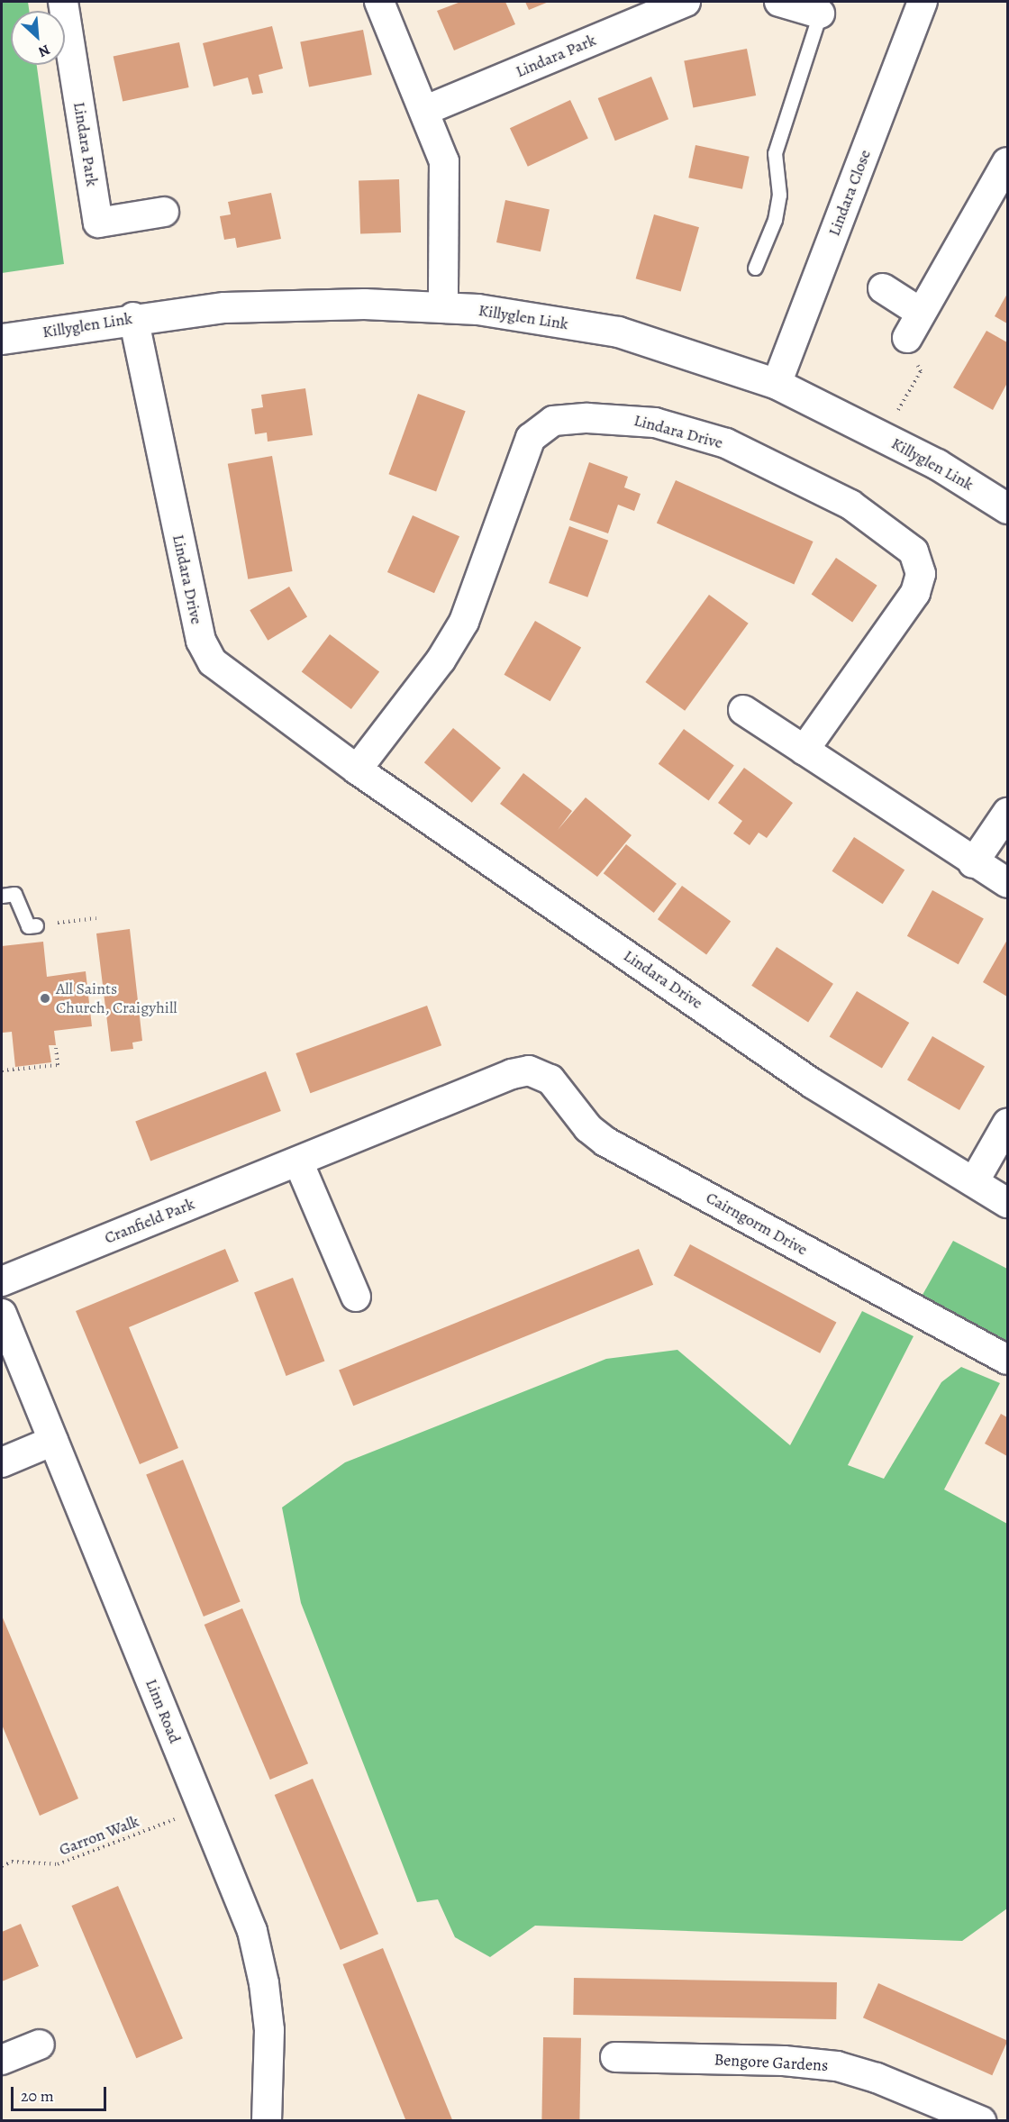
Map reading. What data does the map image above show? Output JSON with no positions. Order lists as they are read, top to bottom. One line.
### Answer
{"streets":{"street":["Lindara Park","Lindara Close","Killyglen Link","Lindara Drive","Cranfield Park","Cairngorm Drive","Linn Road","Bengore Gardens"],"path":["Garron Walk"]},"crossings":[["Lindara Close","Killyglen Link"],["Killyglen Link","Lindara Drive"],["Cranfield Park","Cairngorm Drive"],["Linn Road","Garron Walk"]],"places":["All Saints Church, Craigyhill"],"scale_bar":"20 m","north":"bottom right"}
